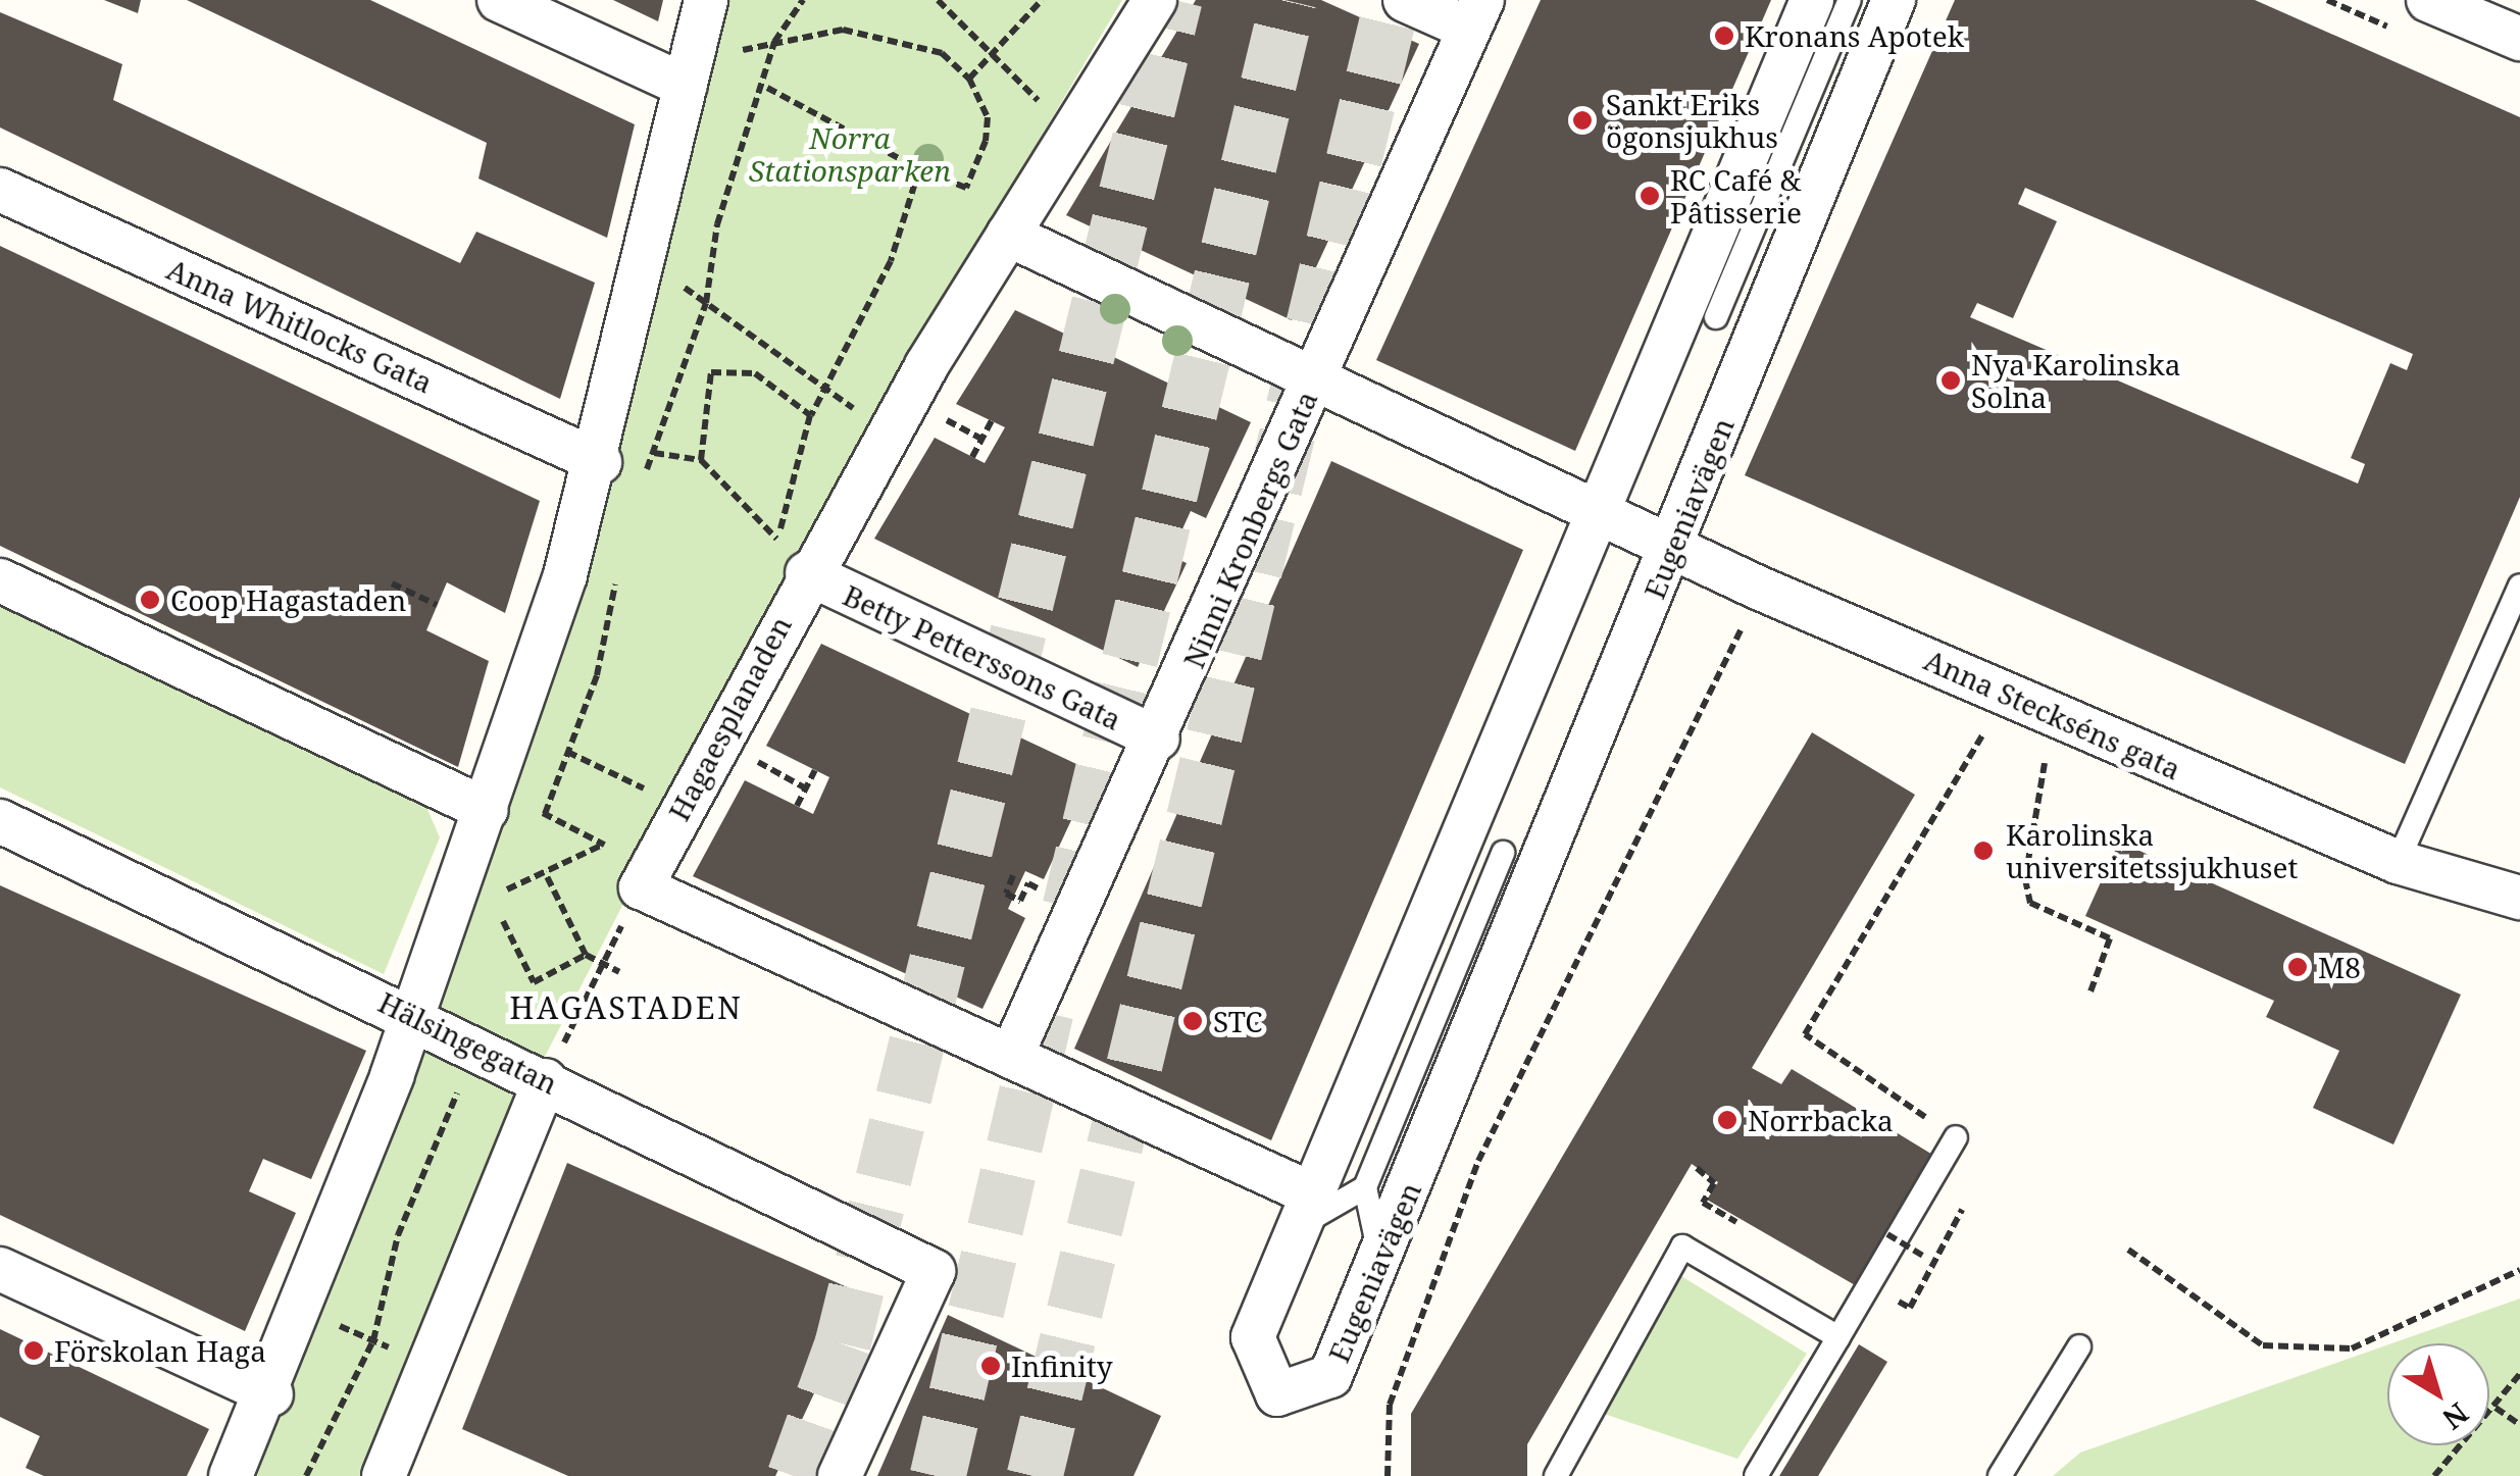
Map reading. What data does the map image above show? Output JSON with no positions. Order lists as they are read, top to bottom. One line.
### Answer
{"streets":{"street":["Anna Whitlocks Gata","Eugeniavägen","Ninni Kronbergs Gata","Betty Petterssons Gata","Anna Steckséns gata","Hagaesplanaden","Hälsingegatan"]},"crossings":[["Eugeniavägen","Anna Steckséns gata"],["Ninni Kronbergs Gata","Betty Petterssons Gata"],["Betty Petterssons Gata","Hagaesplanaden"]],"districts":["HAGASTADEN"],"parks":["Norra Stationsparken"],"places":["Kronans Apotek","Sankt Eriks ögonsjukhus","RC Café & Pâtisserie","Nya Karolinska Solna","Coop Hagastaden","Karolinska universitetssjukhuset","M8","STC","Norrbacka","Förskolan Haga","Infinity"],"north":"bottom right"}
